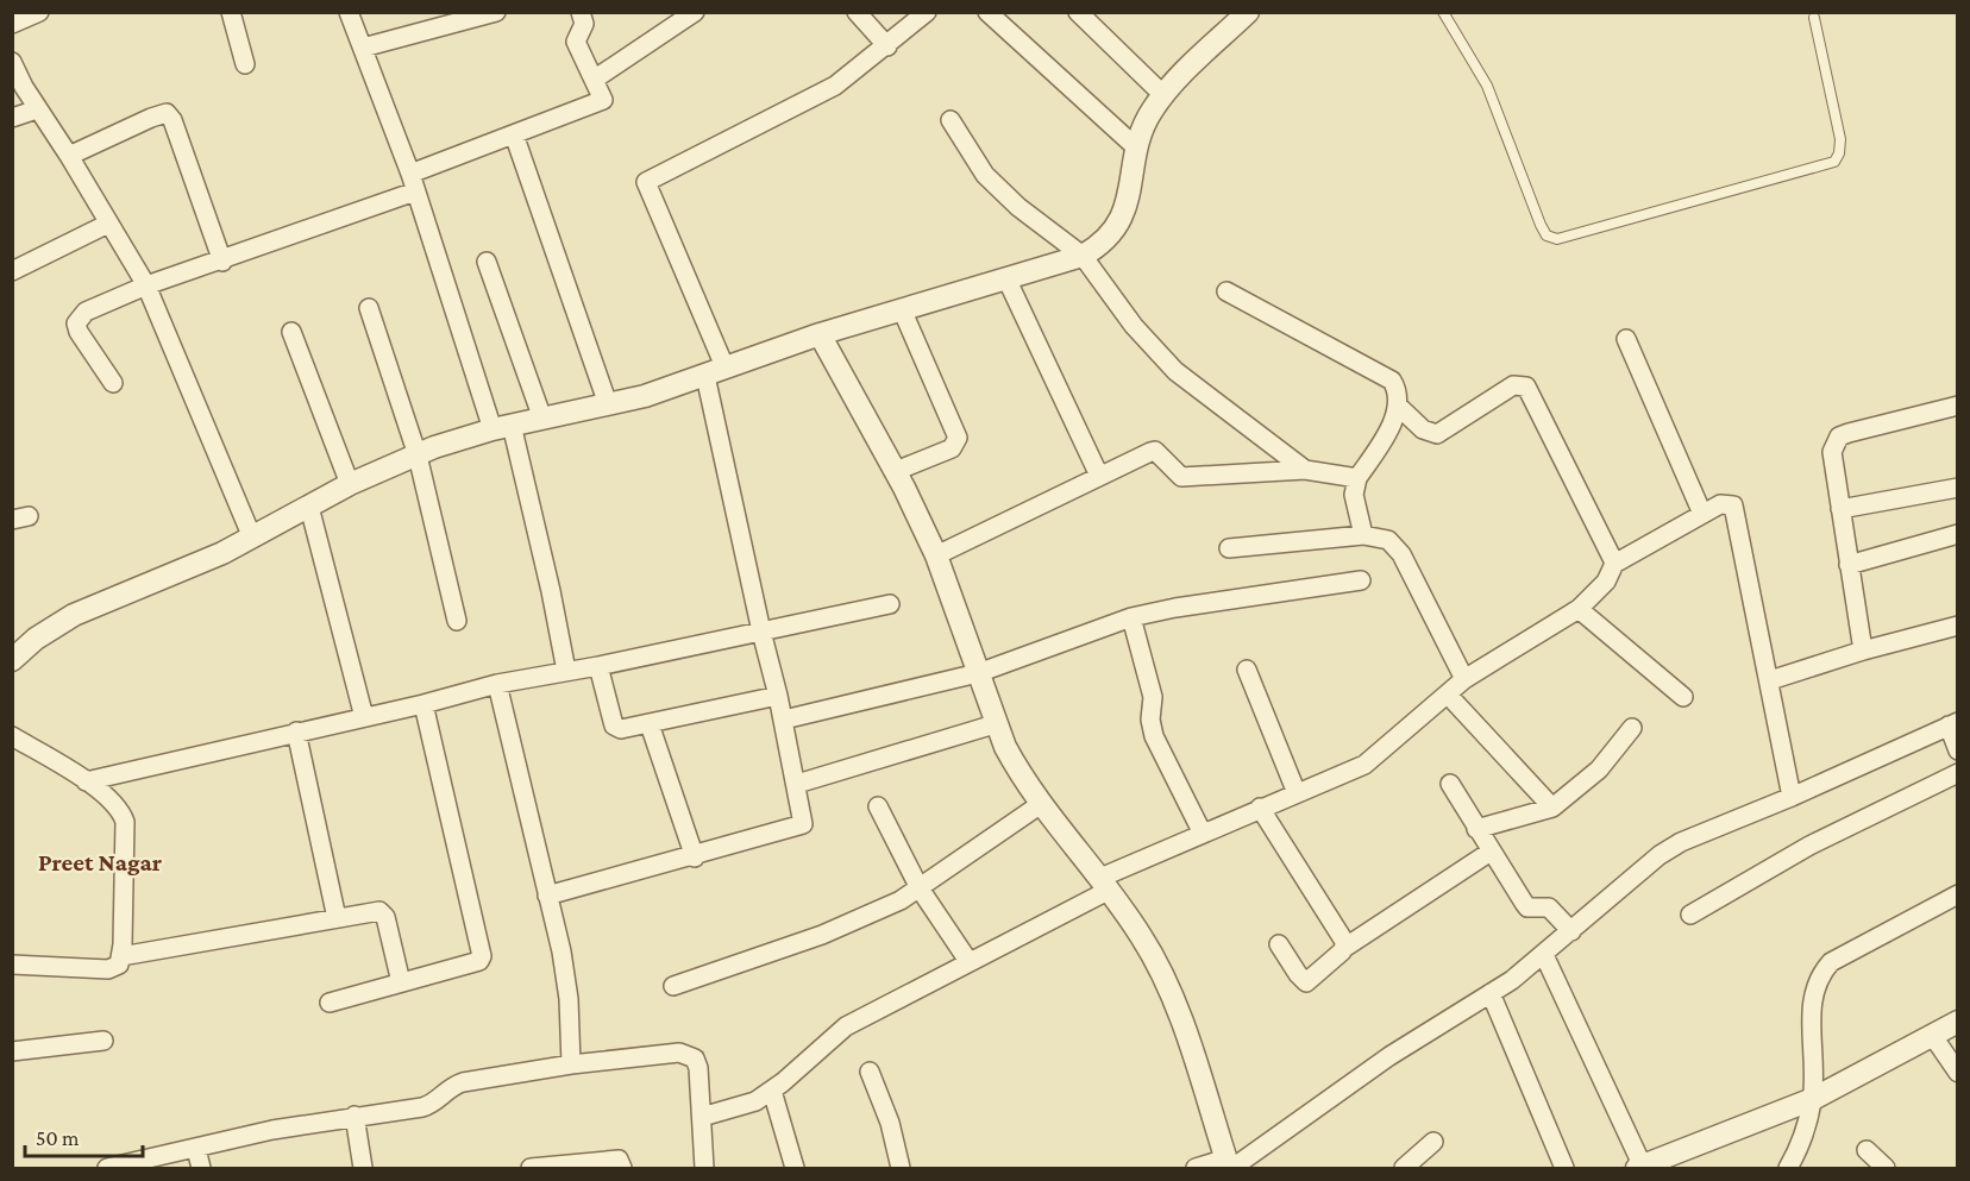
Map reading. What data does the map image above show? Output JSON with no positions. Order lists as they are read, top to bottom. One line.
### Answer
{"districts":["Preet Nagar"],"scale_bar":"50 m"}
